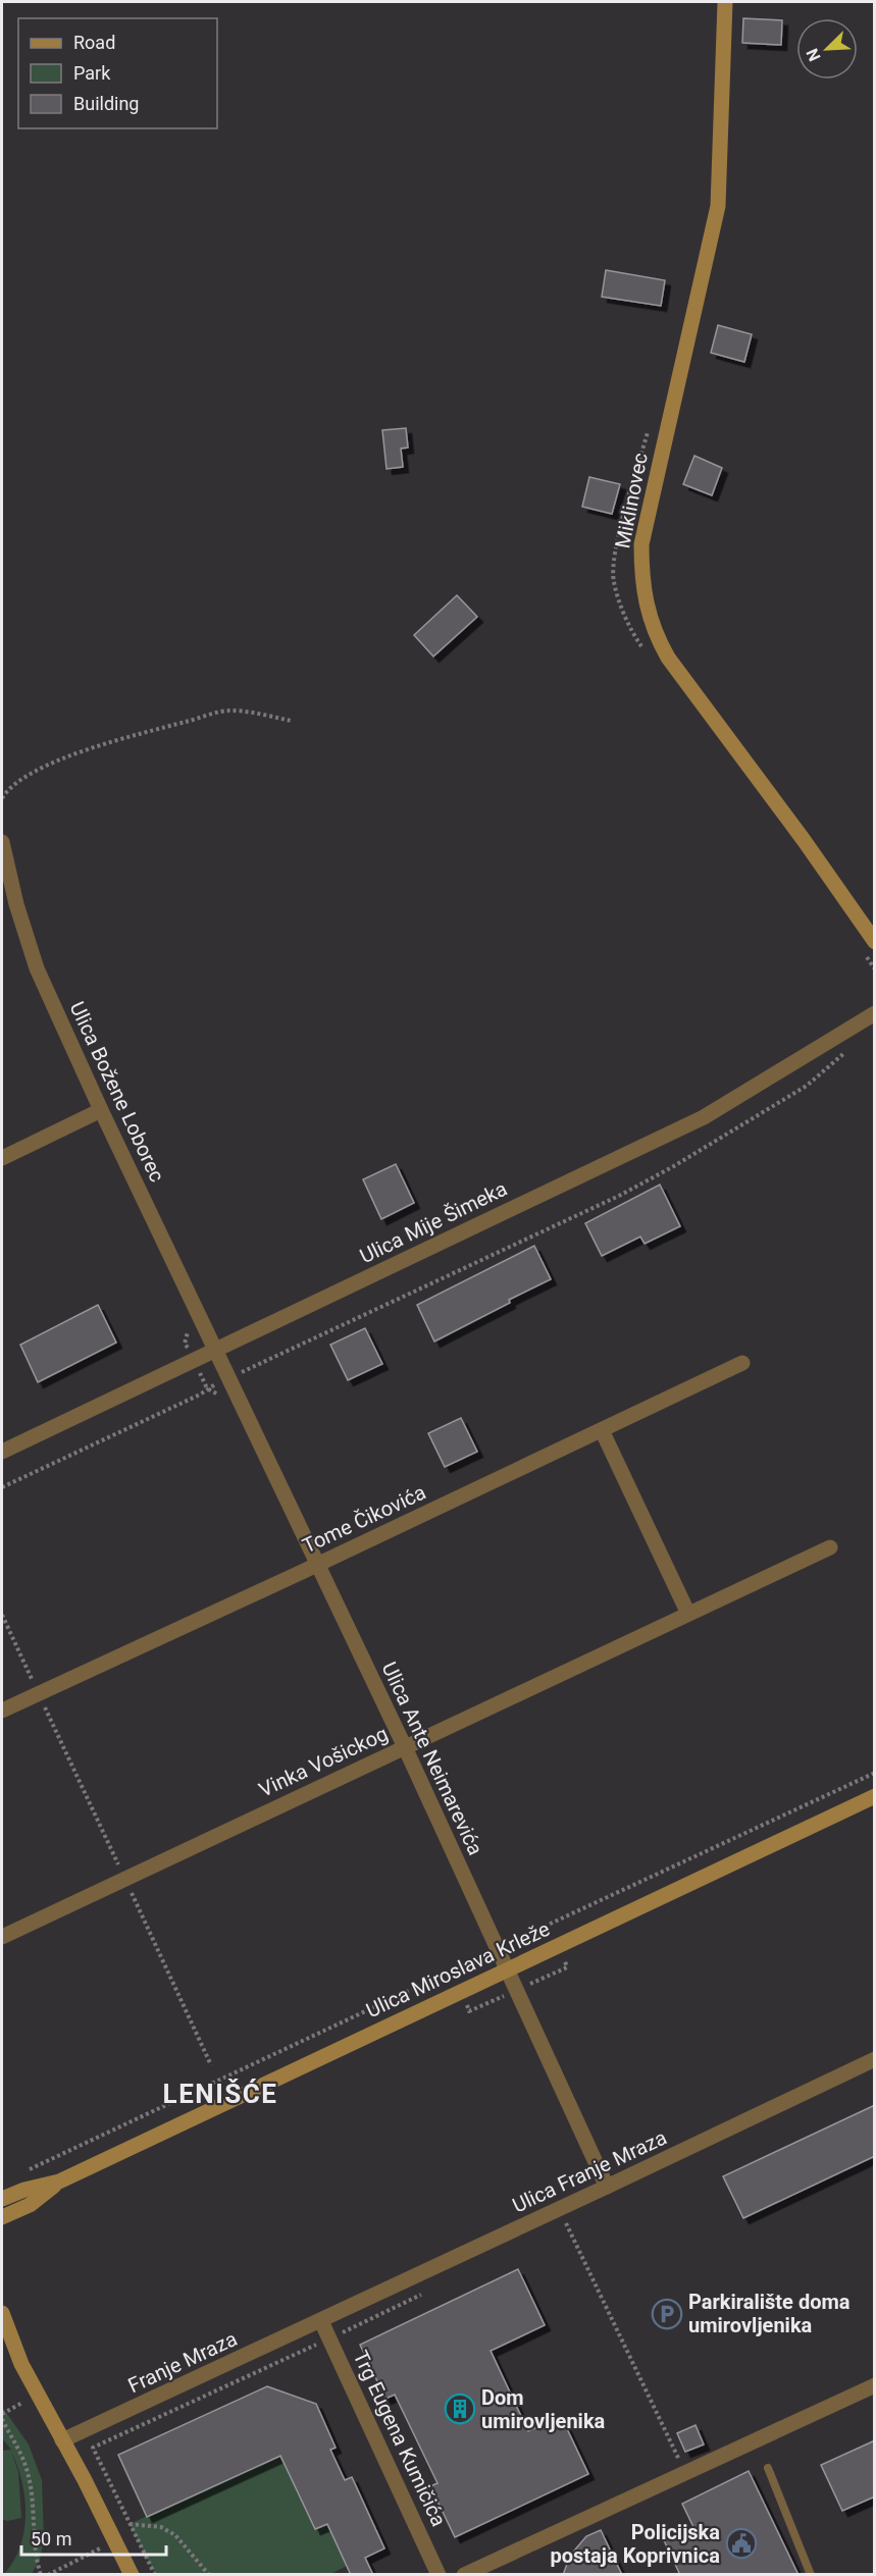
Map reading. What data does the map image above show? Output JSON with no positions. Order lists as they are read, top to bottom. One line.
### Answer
{"streets":{"street":["Miklinovec","Ulica Božene Loborec","Ulica Mije Šimeka","Tome Čikovića","Ulica Ante Neimarevića","Vinka Vošickog","Ulica Miroslava Krleže","Ulica Franje Mraza","Franje Mraza","Trg Eugena Kumičića"]},"crossings":[["Ulica Božene Loborec","Ulica Mije Šimeka"],["Ulica Božene Loborec","Ulica Ante Neimarevića"],["Ulica Mije Šimeka","Ulica Ante Neimarevića"],["Tome Čikovića","Ulica Ante Neimarevića"],["Ulica Ante Neimarevića","Vinka Vošickog"],["Ulica Ante Neimarevića","Ulica Miroslava Krleže"],["Ulica Ante Neimarevića","Ulica Franje Mraza"],["Ulica Franje Mraza","Franje Mraza"],["Ulica Franje Mraza","Trg Eugena Kumičića"],["Franje Mraza","Trg Eugena Kumičića"]],"districts":["LENIŠĆE"],"places":{"parking":["Parkiralište doma umirovljenika"],"building":["Dom umirovljenika"],"public building":["Policijska postaja Koprivnica"]},"legend":["Road","Park","Building"],"scale_bar":"50 m","north":"bottom left"}
